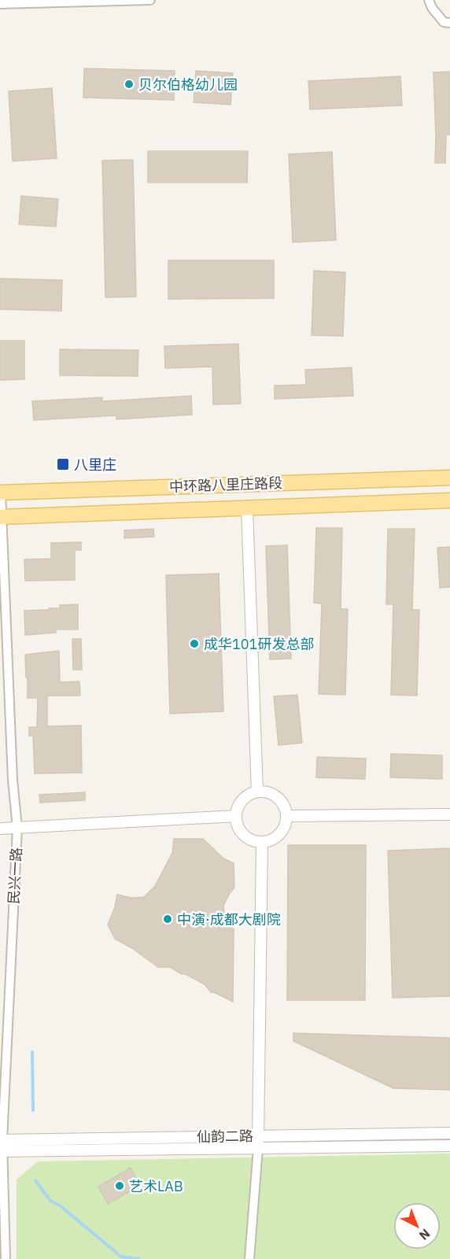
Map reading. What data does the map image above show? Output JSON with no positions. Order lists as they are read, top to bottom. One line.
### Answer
{"streets":{"main road":["中环路八里庄路段"],"street":["民兴一路","仙韵二路"]},"crossings":[["中环路八里庄路段","民兴一路"],["民兴一路","仙韵二路"]],"places":{"other":["贝尔伯格幼儿园","成华101研发总部","中演·成都大剧院","艺术LAB"],"transit":["八里庄"]},"north":"bottom right"}
